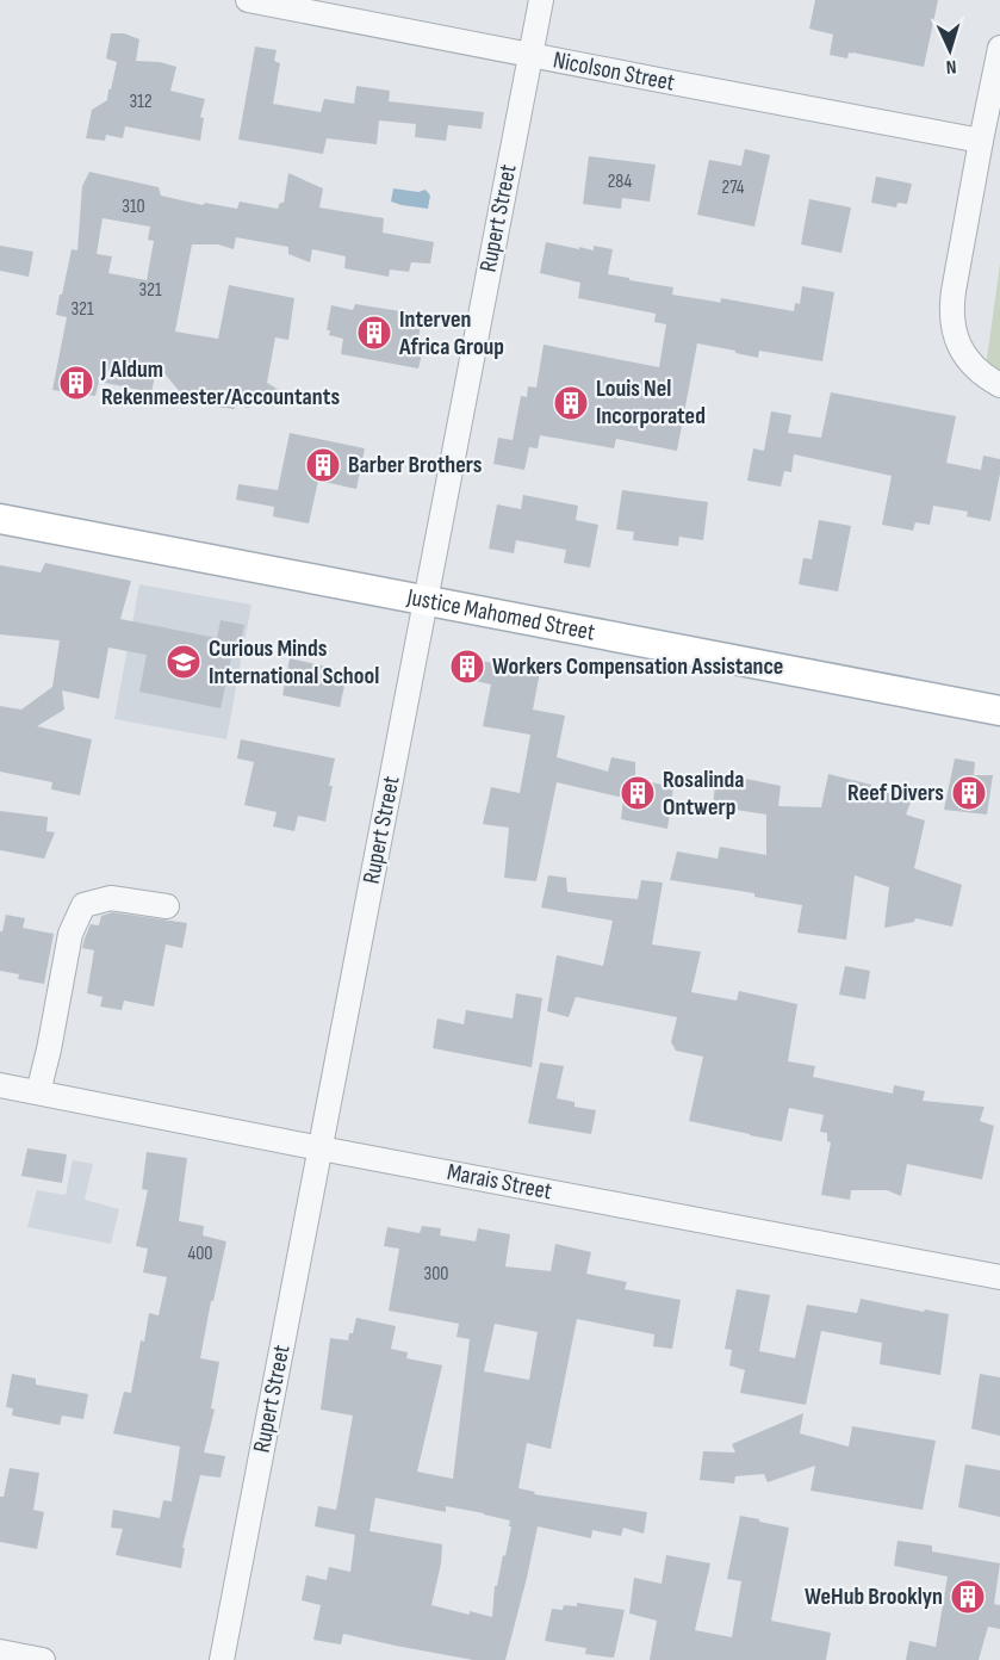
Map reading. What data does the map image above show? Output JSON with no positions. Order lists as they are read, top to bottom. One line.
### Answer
{"streets":{"main road":["Justice Mahomed Street"],"street":["Nicolson Street","Rupert Street","Marais Street"]},"crossings":[["Nicolson Street","Rupert Street"],["Rupert Street","Justice Mahomed Street"],["Rupert Street","Marais Street"]],"places":{"building":["Interven Africa Group","J Aldum Rekenmeester/Accountants","Louis Nel Incorporated","Barber Brothers","Workers Compensation Assistance","Rosalinda Ontwerp","Reef Divers","WeHub Brooklyn"],"school or university":["Curious Minds International School"]},"house_numbers":["312","284","274","310","321","321","400","300"],"north":"bottom"}
